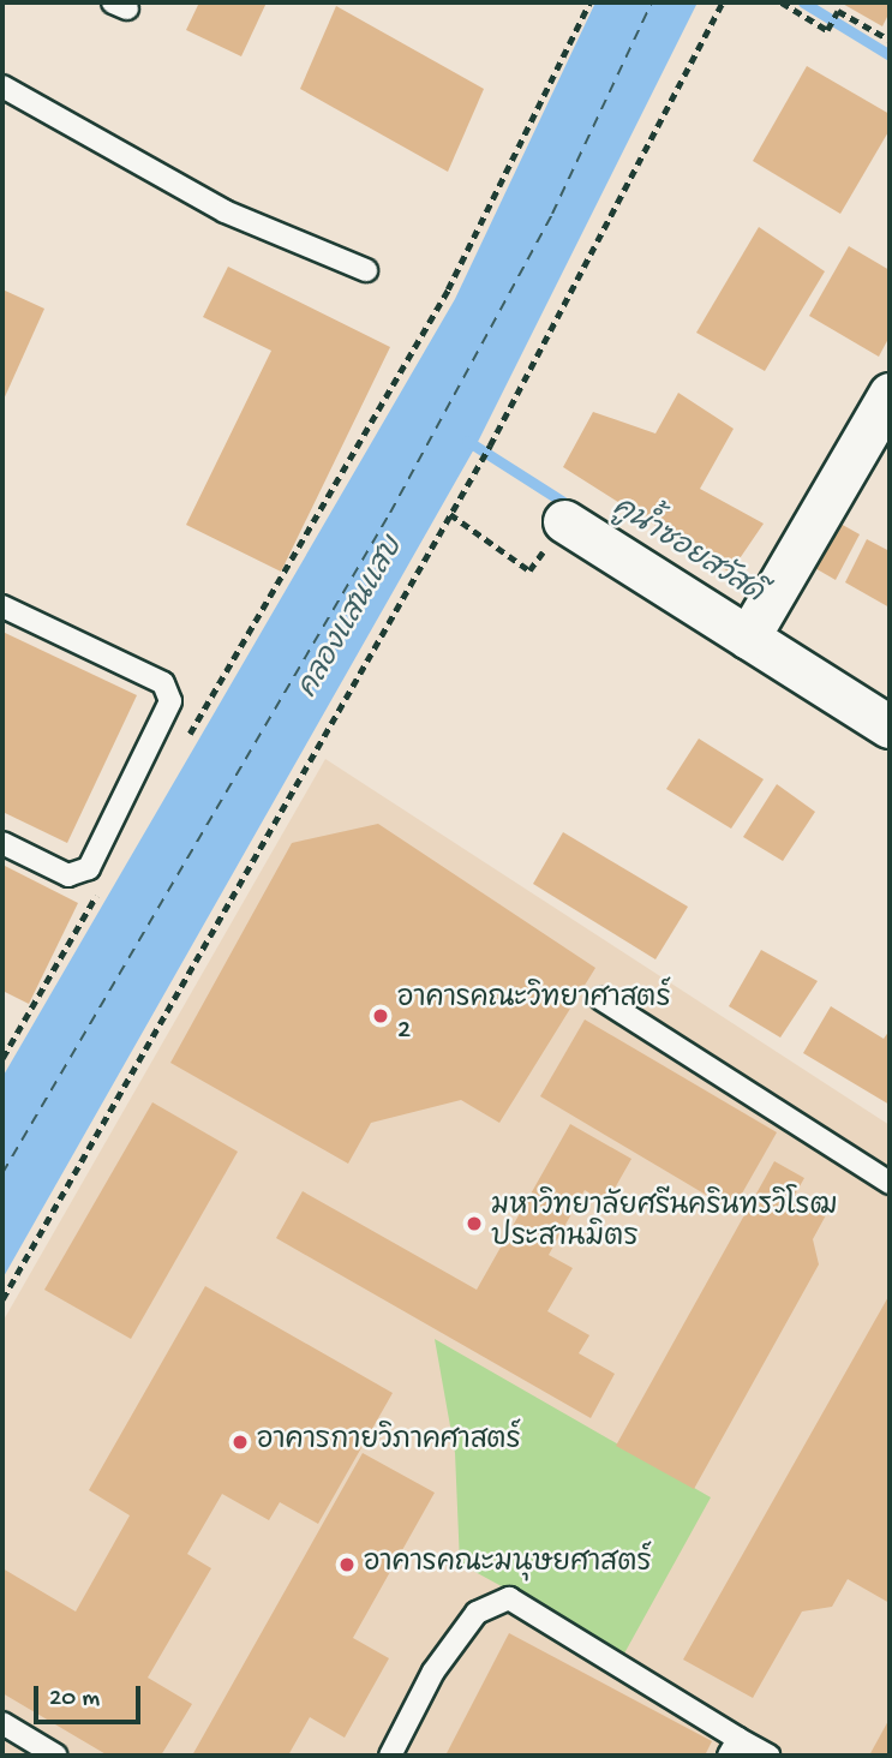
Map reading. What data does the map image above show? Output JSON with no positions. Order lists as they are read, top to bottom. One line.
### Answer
{"water":["คูน้ำซอยสวัสดี","คลองแสนแสบ"],"places":["อาคารคณะวิทยาศาสตร์ 2","มหาวิทยาลัยศรีนครินทรวิโรฒ ประสานมิตร","อาคารกายวิภาคศาสตร์","อาคารคณะมนุษยศาสตร์"],"scale_bar":"20 m"}
